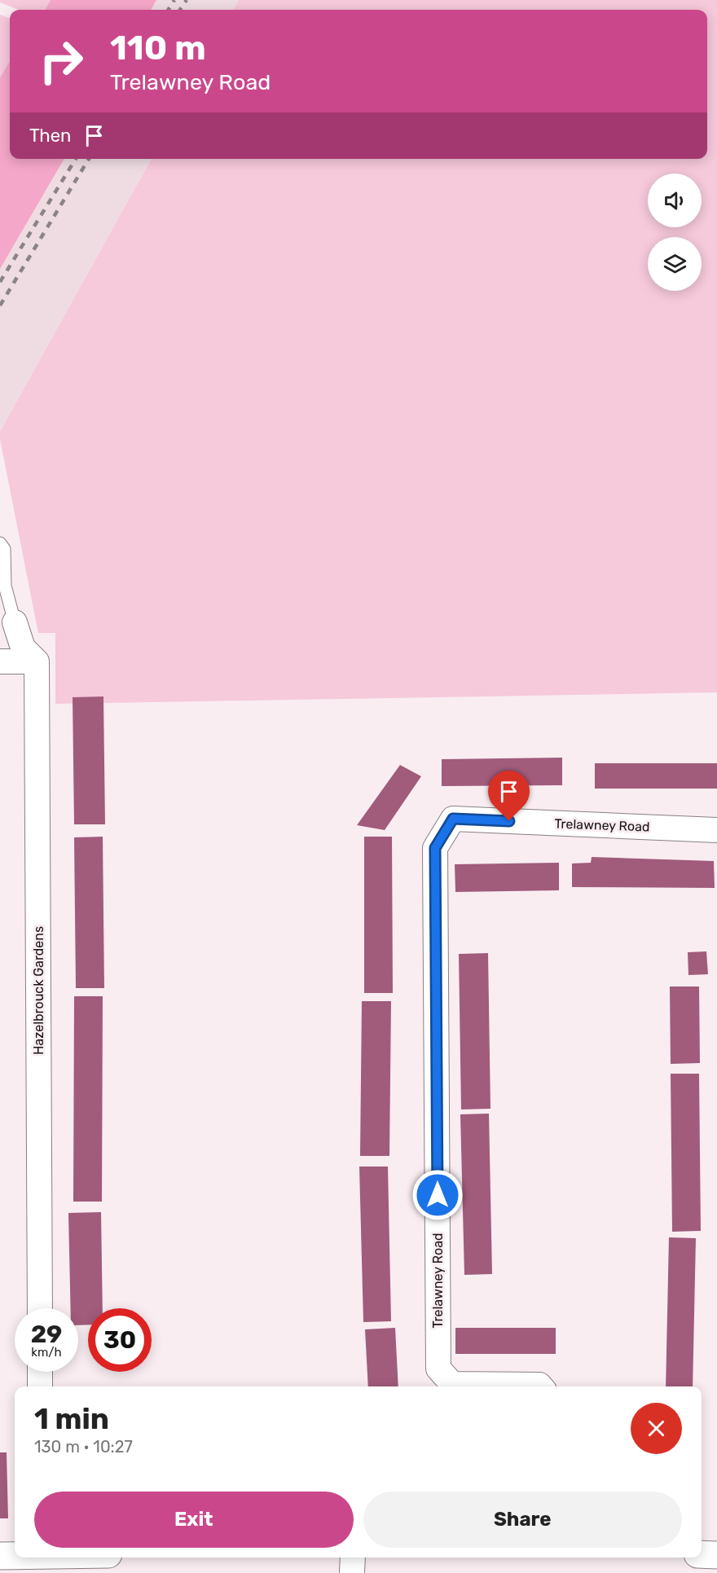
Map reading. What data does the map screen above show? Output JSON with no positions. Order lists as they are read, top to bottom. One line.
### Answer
{"streets":{"street":["Trelawney Road","Hazelbrouck Gardens"]},"page":{"turn":["110 m","Trelawney Road"],"then":"Then","speed":"29 km/h","limit":"30","heading":["1 min","130 m · 10:27"],"buttons":["Exit","Share"]}}
